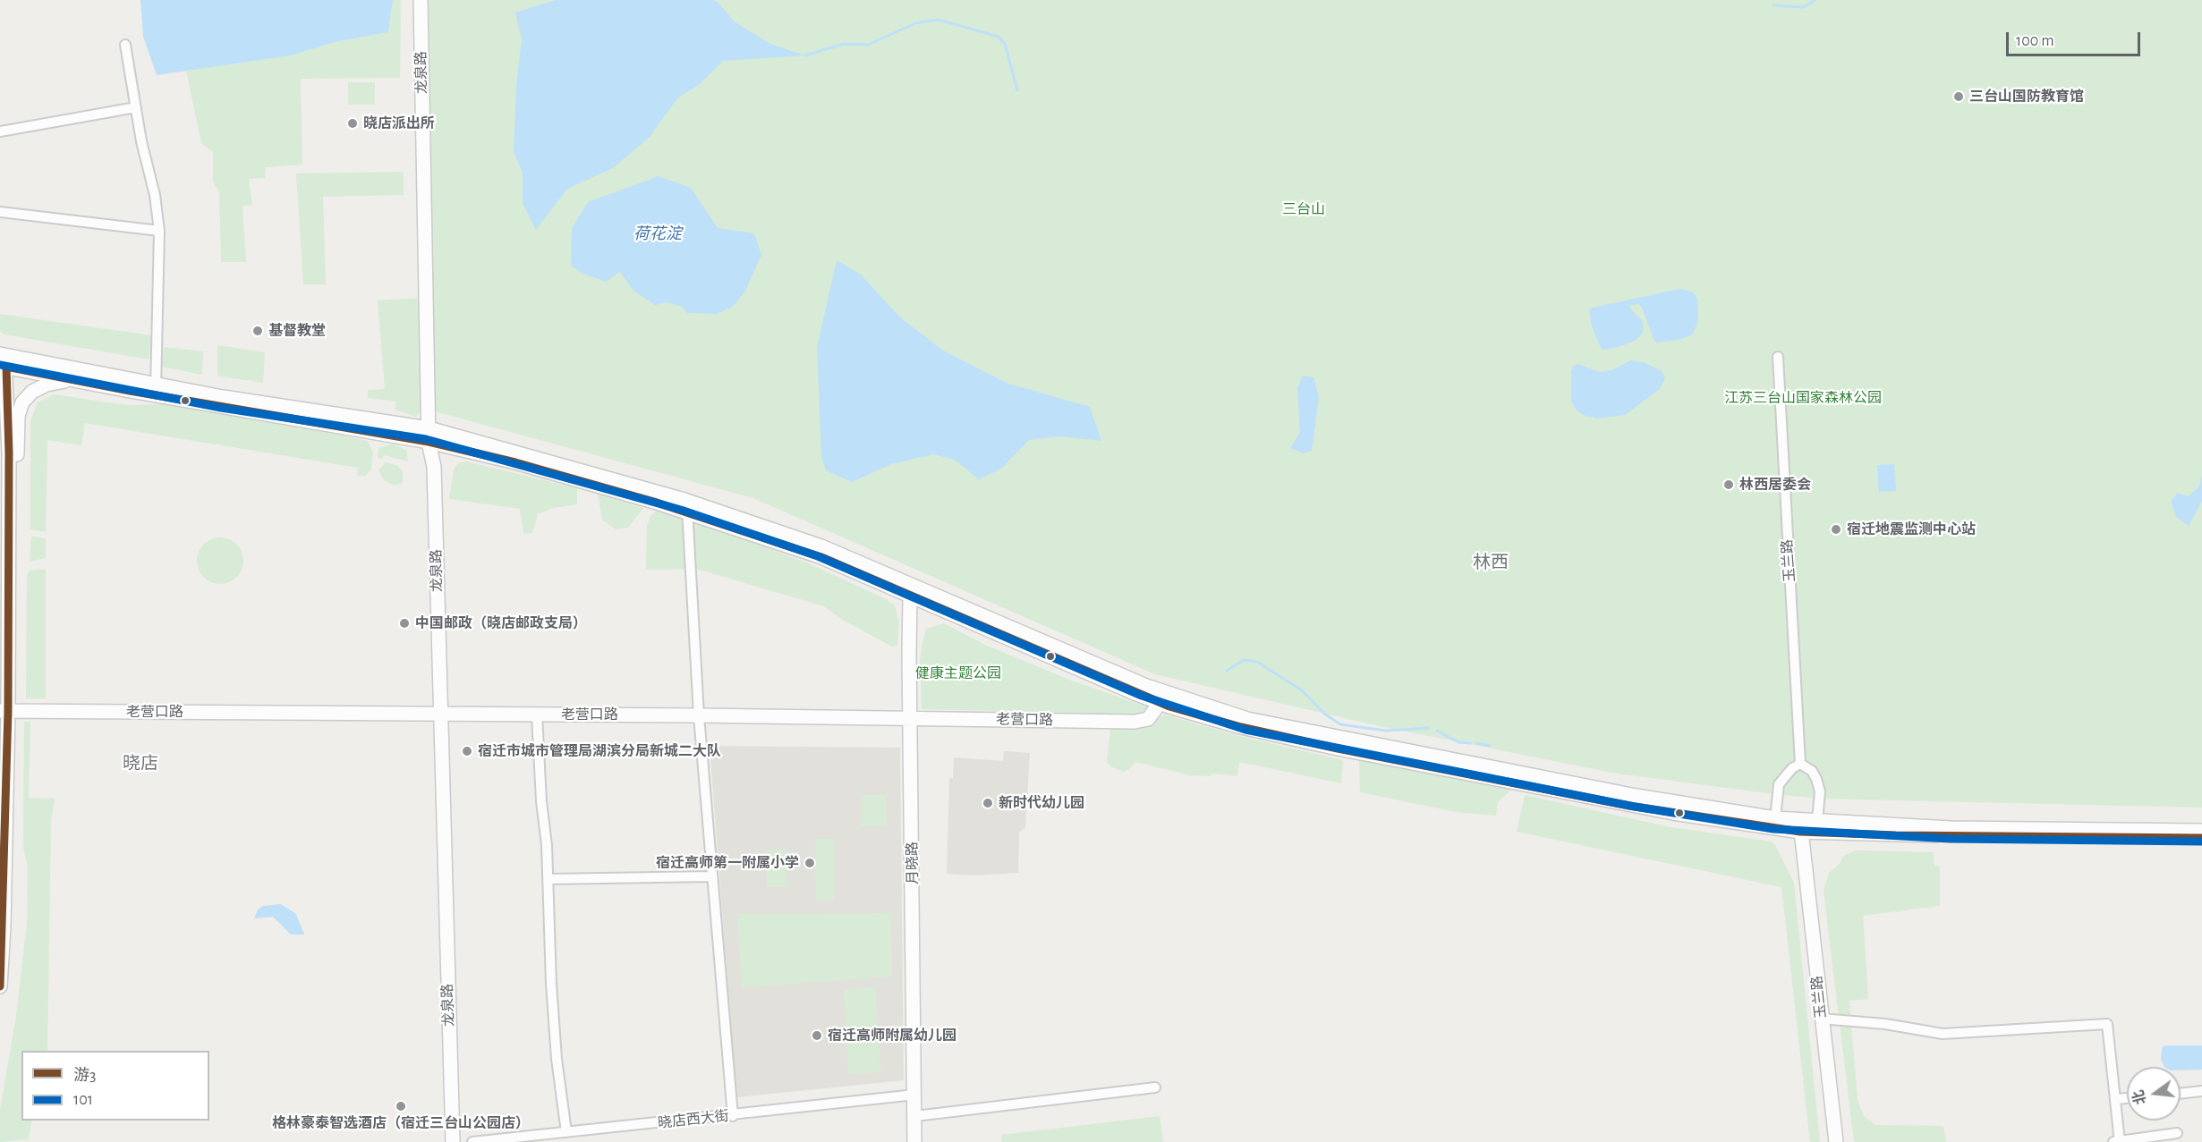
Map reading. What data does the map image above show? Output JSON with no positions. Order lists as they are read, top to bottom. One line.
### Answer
{"streets":{"main road":["龙泉路","玉兰路","老营口路","月晓路"],"street":["晓店西大街"]},"crossings":[["龙泉路","老营口路"],["老营口路","月晓路"],["月晓路","晓店西大街"]],"districts":["林西","晓店"],"water":["荷花淀"],"parks":["三台山","江苏三台山国家森林公园","健康主题公园"],"places":["三台山国防教育馆","晓店派出所","基督教堂","林西居委会","宿迁地震监测中心站","中国邮政（晓店邮政支局）","宿迁市城市管理局湖滨分局新城二大队","新时代幼儿园","宿迁高师第一附属小学","宿迁高师附属幼儿园","格林豪泰智选酒店（宿迁三台山公园店）"],"lines":["transit line 101","transit line 游3"],"legend":["游3","101"],"scale_bar":"100 m","north":"left"}
